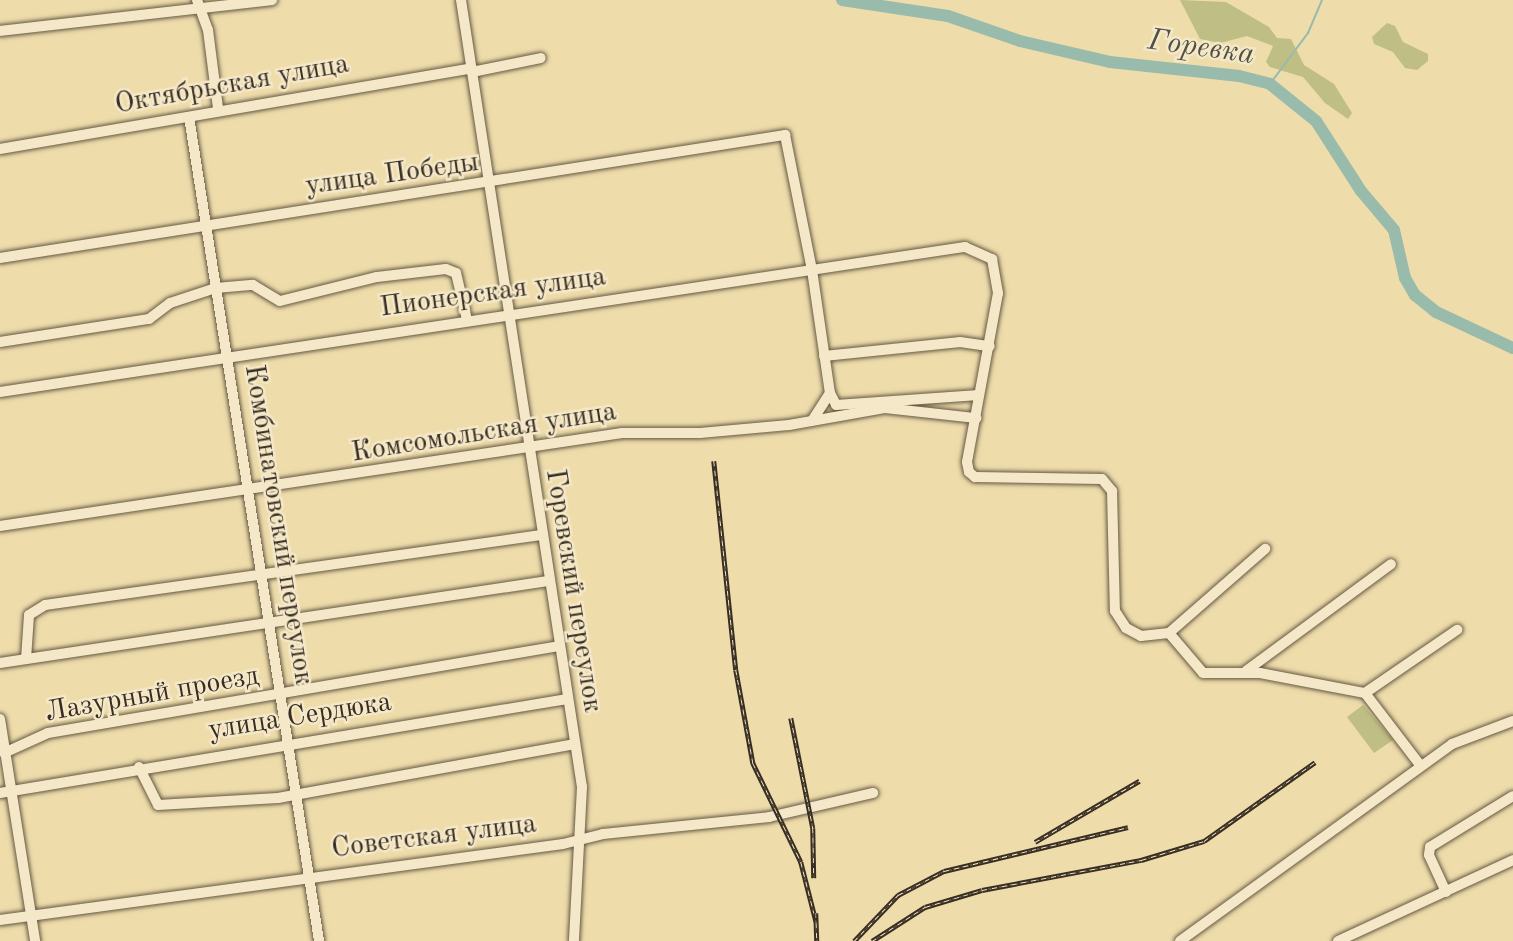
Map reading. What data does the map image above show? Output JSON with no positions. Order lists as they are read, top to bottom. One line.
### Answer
{"streets":{"street":["Октябрьская улица","улица Победы","Пионерская улица","Комсомольская улица","Комбинатовский переулок","Горевский переулок","Лазурный проезд","улица Сердюка","Советская улица"]},"crossings":[["Октябрьская улица","Комбинатовский переулок"],["Октябрьская улица","Горевский переулок"],["улица Победы","Пионерская улица"],["улица Победы","Комбинатовский переулок"],["улица Победы","Горевский переулок"],["Пионерская улица","Комбинатовский переулок"],["Пионерская улица","Горевский переулок"],["Комсомольская улица","Комбинатовский переулок"],["Комсомольская улица","Горевский переулок"],["Комбинатовский переулок","Лазурный проезд"],["Комбинатовский переулок","улица Сердюка"],["Комбинатовский переулок","Советская улица"],["Горевский переулок","Лазурный проезд"],["Горевский переулок","улица Сердюка"],["Горевский переулок","Советская улица"]],"water":["Горевка"]}
